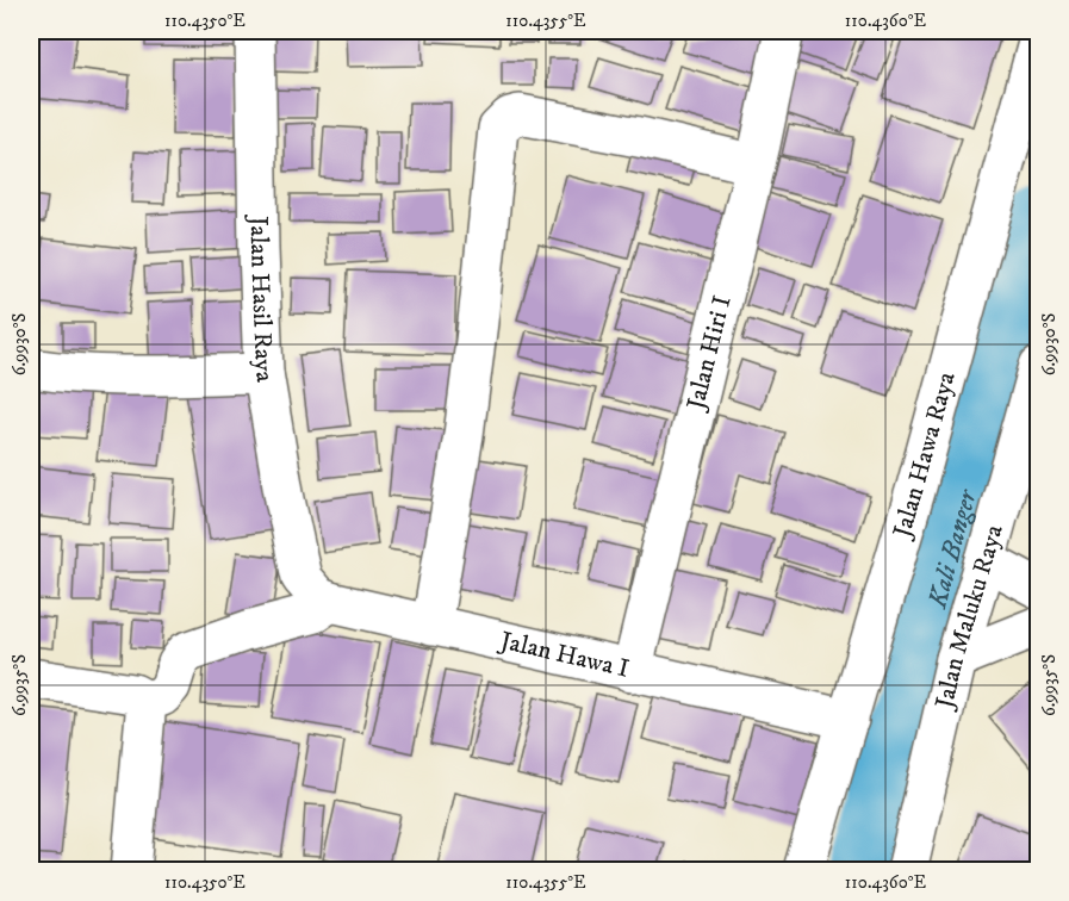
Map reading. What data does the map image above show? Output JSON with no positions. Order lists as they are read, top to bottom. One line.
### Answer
{"streets":{"street":["Jalan Hasil Raya","Jalan Hiri I","Jalan Hawa Raya","Jalan Maluku Raya","Jalan Hawa I"]},"crossings":[["Jalan Hasil Raya","Jalan Hawa I"],["Jalan Hiri I","Jalan Hawa I"],["Jalan Hawa Raya","Jalan Hawa I"]],"water":["Kali Banger"],"coordinates":["110.4350°E","110.4355°E","110.4360°E","6.9930°S","6.9935°S"]}
